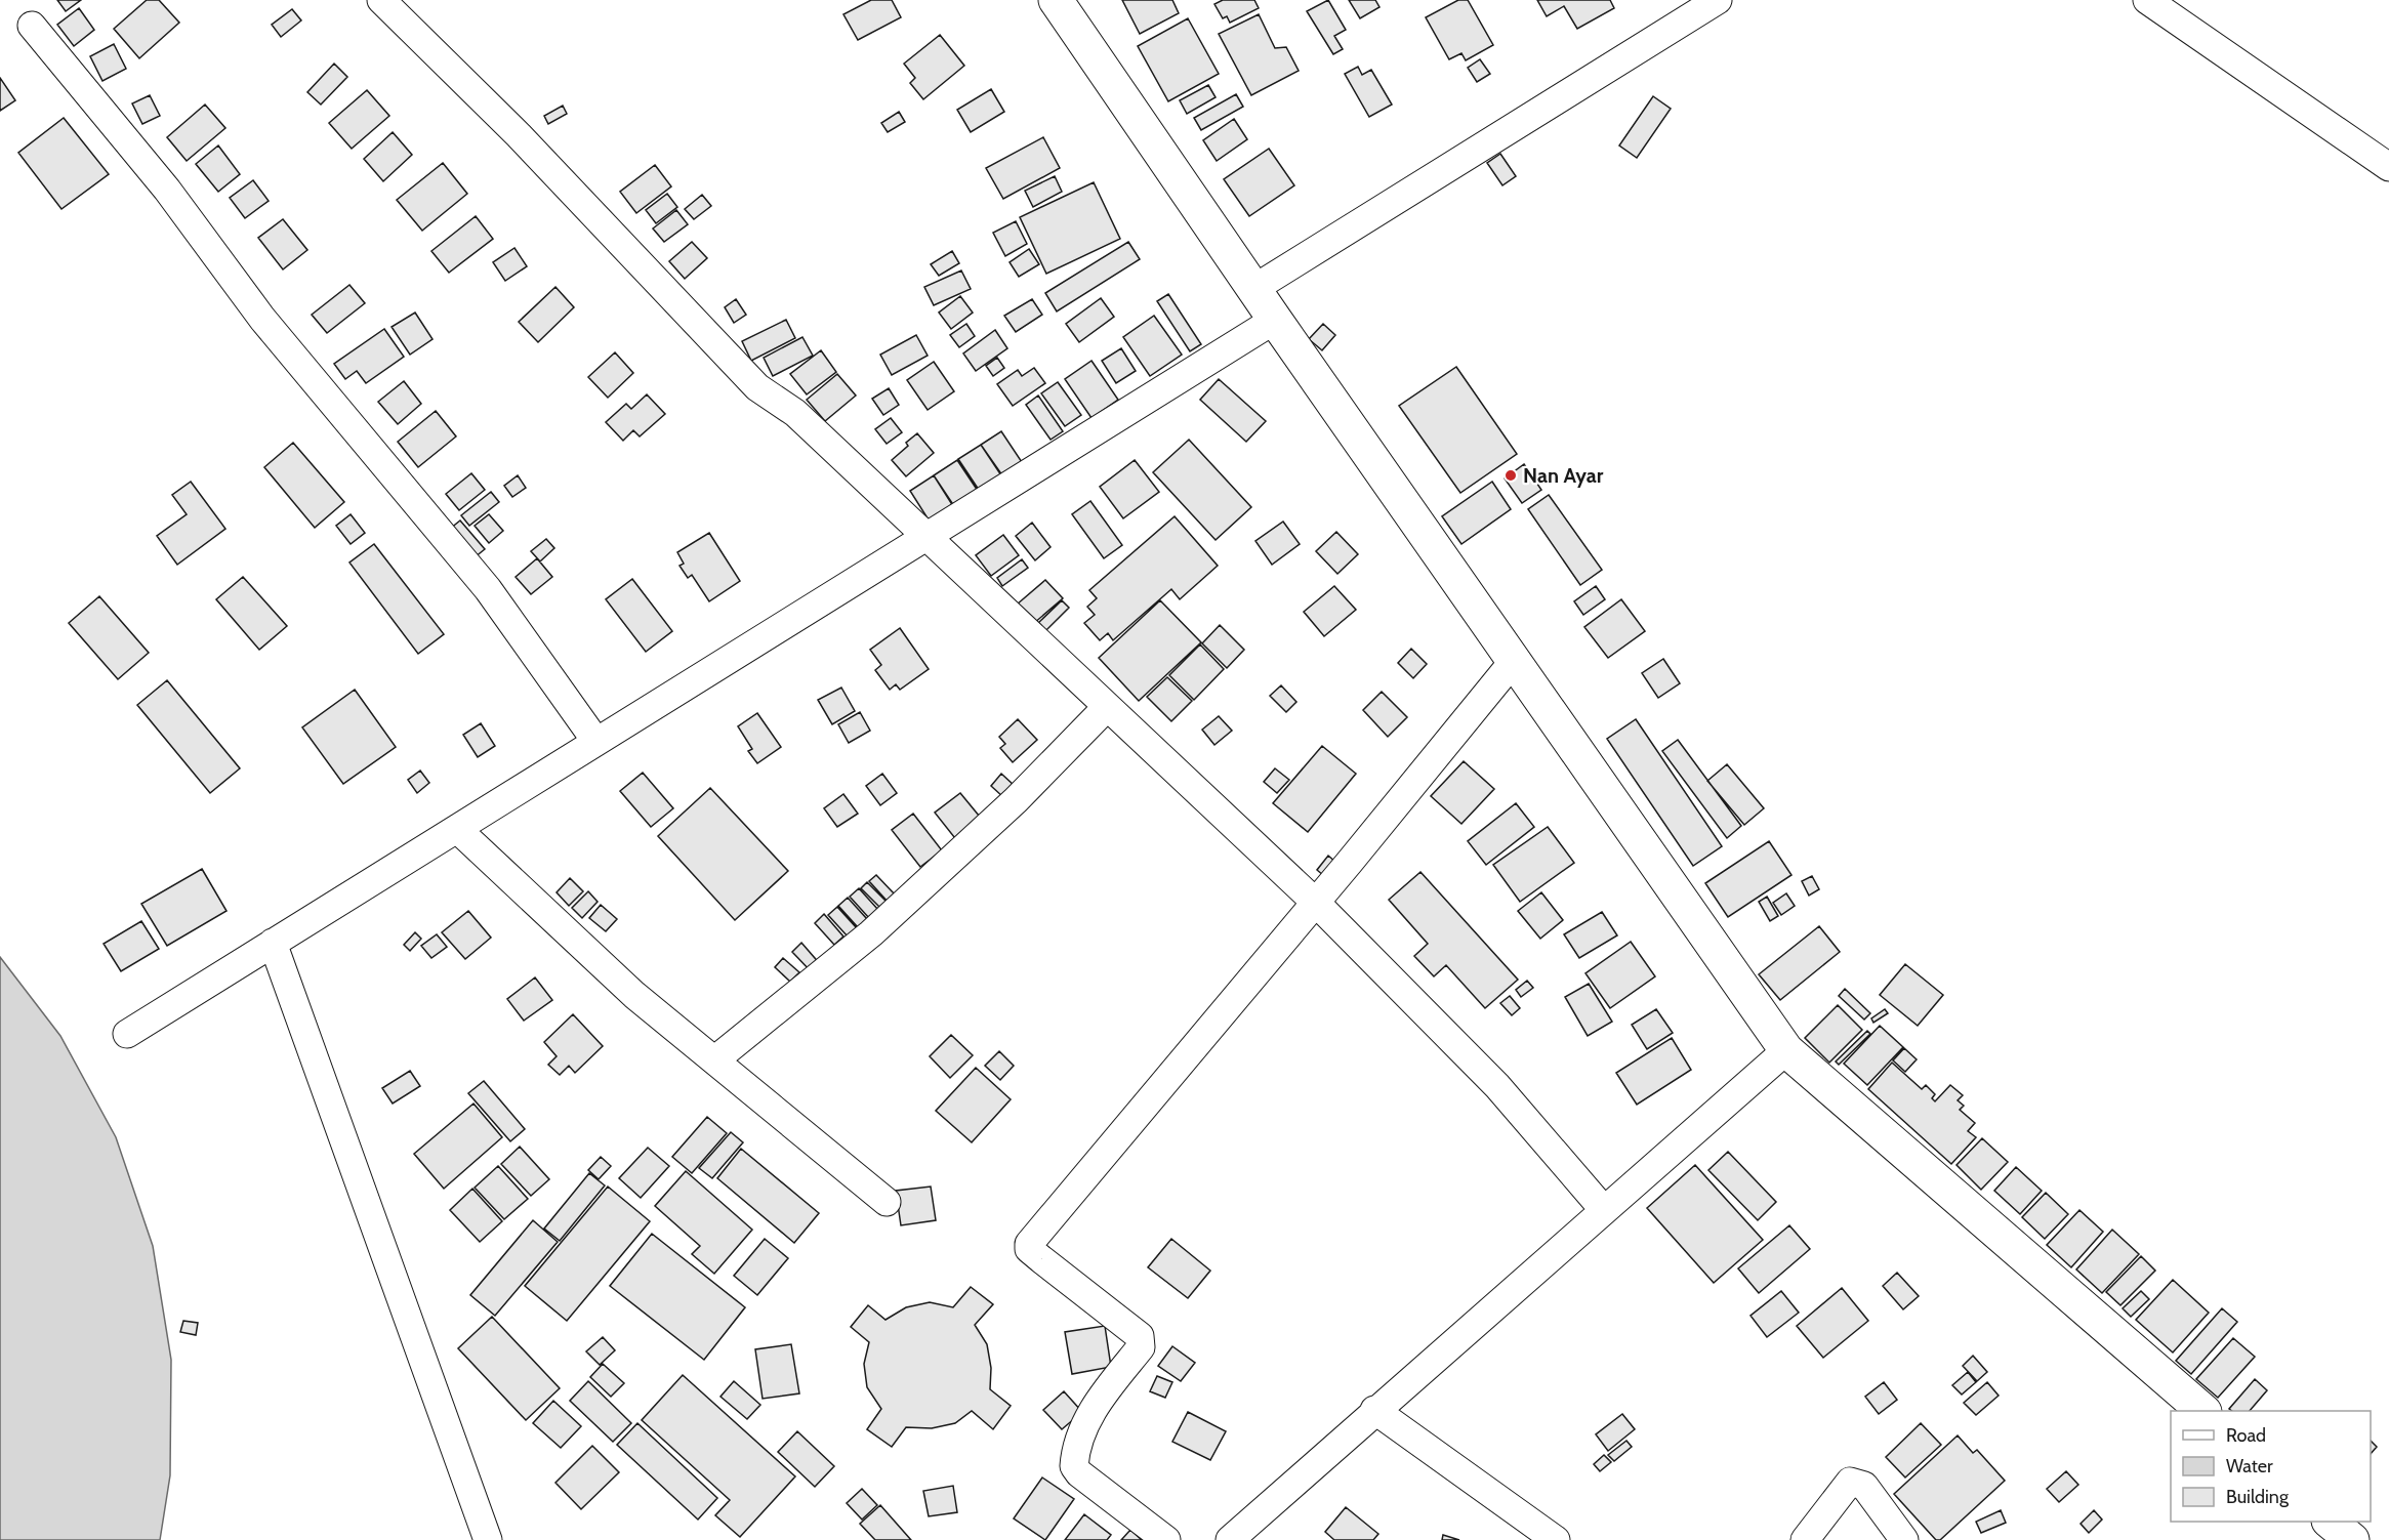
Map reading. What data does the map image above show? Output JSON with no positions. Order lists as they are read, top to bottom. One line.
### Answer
{"places":["Nan Ayar"],"legend":["Road","Water","Building"]}
